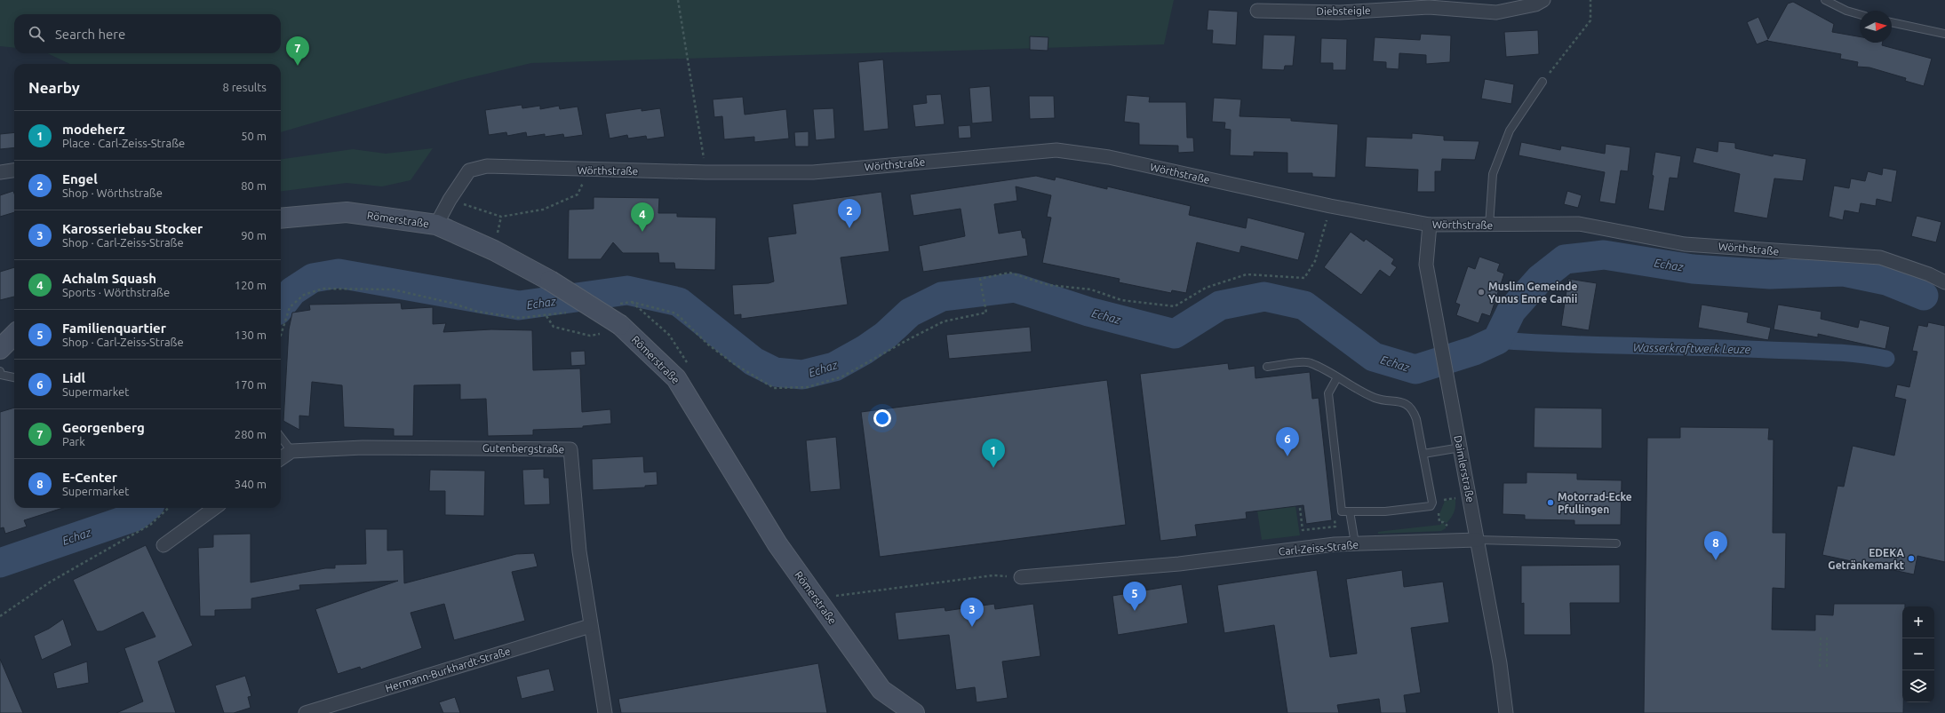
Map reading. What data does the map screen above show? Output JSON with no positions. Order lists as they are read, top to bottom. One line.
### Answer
{"streets":{"main road":["Römerstraße"],"street":["Diebsteigle","Wörthstraße","Gutenbergstraße","Daimlerstraße","Carl-Zeiss-Straße","Hermann-Burkhardt-Straße"]},"crossings":[["Wörthstraße","Römerstraße"],["Wörthstraße","Daimlerstraße"],["Gutenbergstraße","Hermann-Burkhardt-Straße"],["Daimlerstraße","Carl-Zeiss-Straße"]],"water":["Echaz","Wasserkraftwerk Leuze"],"places":["Muslim Gemeinde Yunus Emre Camii","Motorrad-Ecke Pfullingen","EDEKA Getränkemarkt"],"north":"right","page":{"search":"Search here","pins":["7","2","4","6","1","8","5","3"],"heading":["Nearby","8 results"],"list":[{"mark":"1","name":"modeherz","note":"Place · Carl-Zeiss-Straße","value":"50 m"},{"mark":"2","name":"Engel","note":"Shop · Wörthstraße","value":"80 m"},{"mark":"3","name":"Karosseriebau Stocker","note":"Shop · Carl-Zeiss-Straße","value":"90 m"},{"mark":"4","name":"Achalm Squash","note":"Sports · Wörthstraße","value":"120 m"},{"mark":"5","name":"Familienquartier","note":"Shop · Carl-Zeiss-Straße","value":"130 m"},{"mark":"6","name":"Lidl","note":"Supermarket","value":"170 m"},{"mark":"7","name":"Georgenberg","note":"Park","value":"280 m"},{"mark":"8","name":"E-Center","note":"Supermarket","value":"340 m"}],"map_buttons":["+","−"]}}
